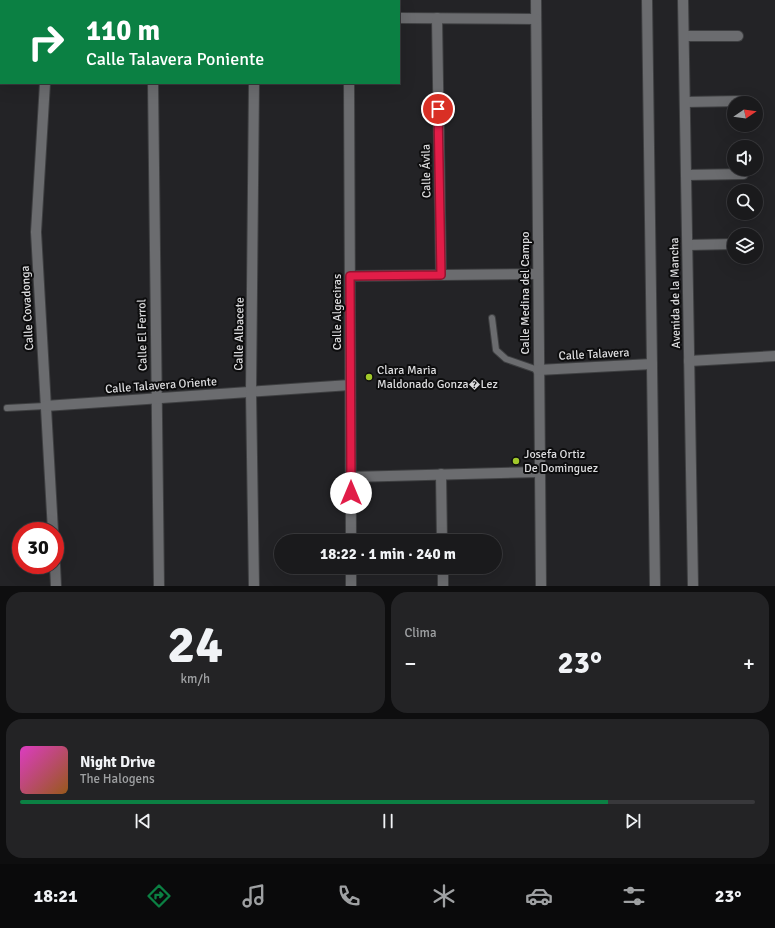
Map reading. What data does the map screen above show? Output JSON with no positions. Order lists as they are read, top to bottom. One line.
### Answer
{"streets":{"street":["Calle Ávila","Calle Medina del Campo","Avenida de la Mancha","Calle Covadonga","Calle Algeciras","Calle Albacete","Calle El Ferrol","Calle Talavera","Calle Talavera Oriente"]},"crossings":[["Calle Medina del Campo","Calle Talavera"],["Avenida de la Mancha","Calle Talavera"],["Calle Covadonga","Calle Talavera Oriente"],["Calle Algeciras","Calle Talavera Oriente"],["Calle Albacete","Calle Talavera Oriente"],["Calle El Ferrol","Calle Talavera Oriente"]],"places":["Clara Maria Maldonado Gonza�Lez","Josefa Ortiz De Dominguez"],"north":"right","page":{"turn":["110 m","Calle Talavera Poniente"],"limit":"30","trip":"18:22 · 1 min · 240 m","tile":[["24","km/h"],"Clima"],"heat":["−","23°","+"],"song":["Night Drive","The Halogens"],"tabs":["18:21","23°"]}}
